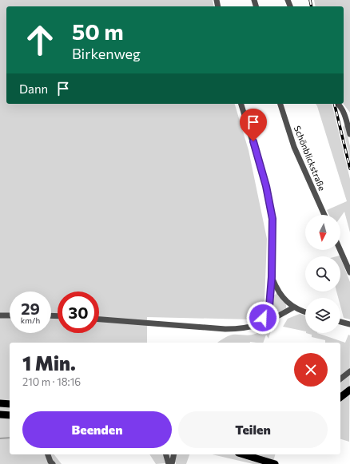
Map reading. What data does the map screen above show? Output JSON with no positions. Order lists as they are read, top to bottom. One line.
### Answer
{"streets":{"street":["Schönblickstraße"]},"north":"bottom","page":{"turn":["50 m","Birkenweg"],"then":"Dann","speed":"29 km/h","limit":"30","heading":["1 Min.","210 m · 18:16"],"buttons":["Beenden","Teilen"]}}
